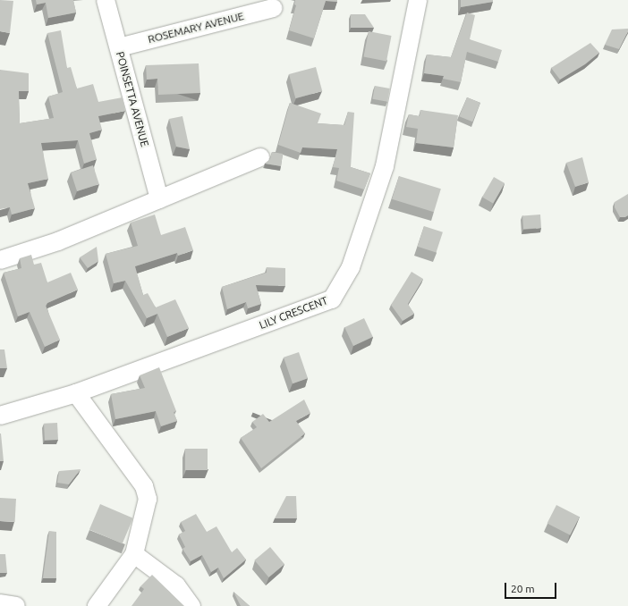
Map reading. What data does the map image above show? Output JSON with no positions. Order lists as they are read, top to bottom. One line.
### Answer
{"streets":{"street":["ROSEMARY AVENUE","POINSETTA AVENUE","LILY CRESCENT"]},"crossings":[["ROSEMARY AVENUE","POINSETTA AVENUE"]],"scale_bar":"20 m"}
